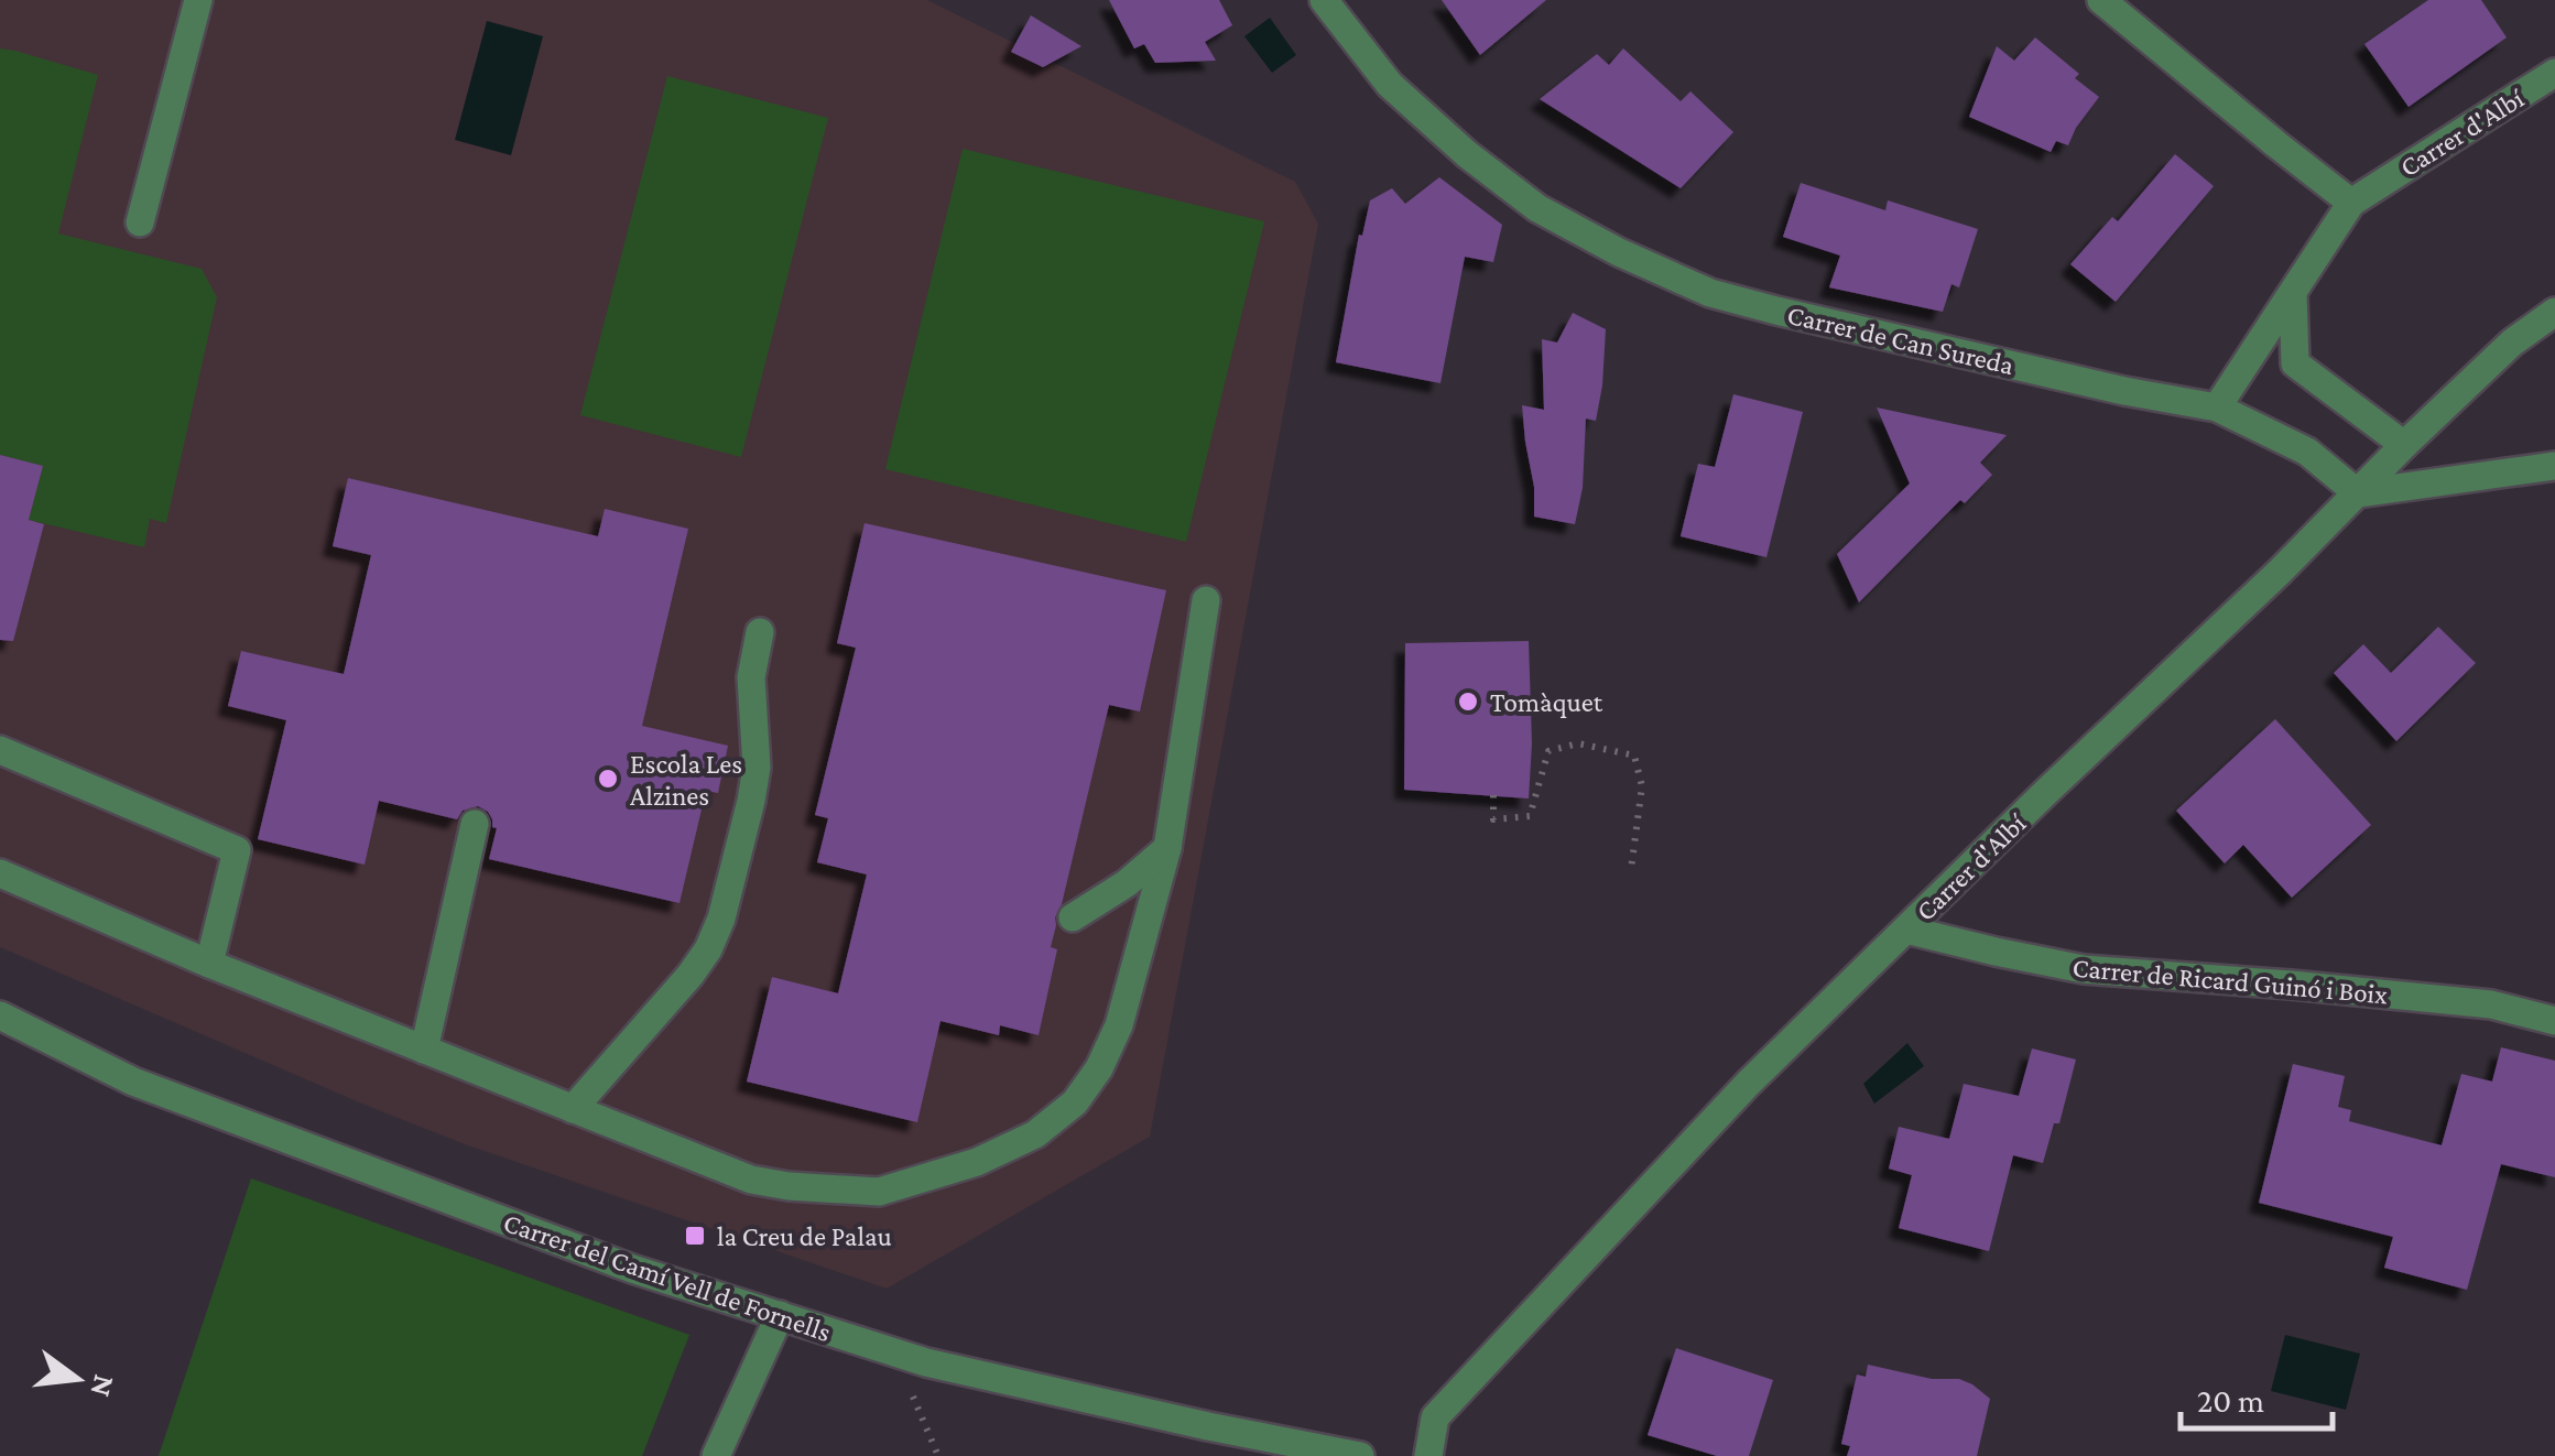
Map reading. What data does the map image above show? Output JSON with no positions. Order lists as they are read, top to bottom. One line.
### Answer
{"streets":{"street":["Carrer d'Albí","Carrer de Can Sureda","Carrer de Ricard Guinó i Boix","Carrer del Camí Vell de Fornells"]},"crossings":[["Carrer d'Albí","Carrer de Can Sureda"],["Carrer d'Albí","Carrer de Ricard Guinó i Boix"]],"places":{"other":["Tomàquet","Escola Les Alzines"],"transit":["la Creu de Palau"]},"scale_bar":"20 m","north":"right"}
